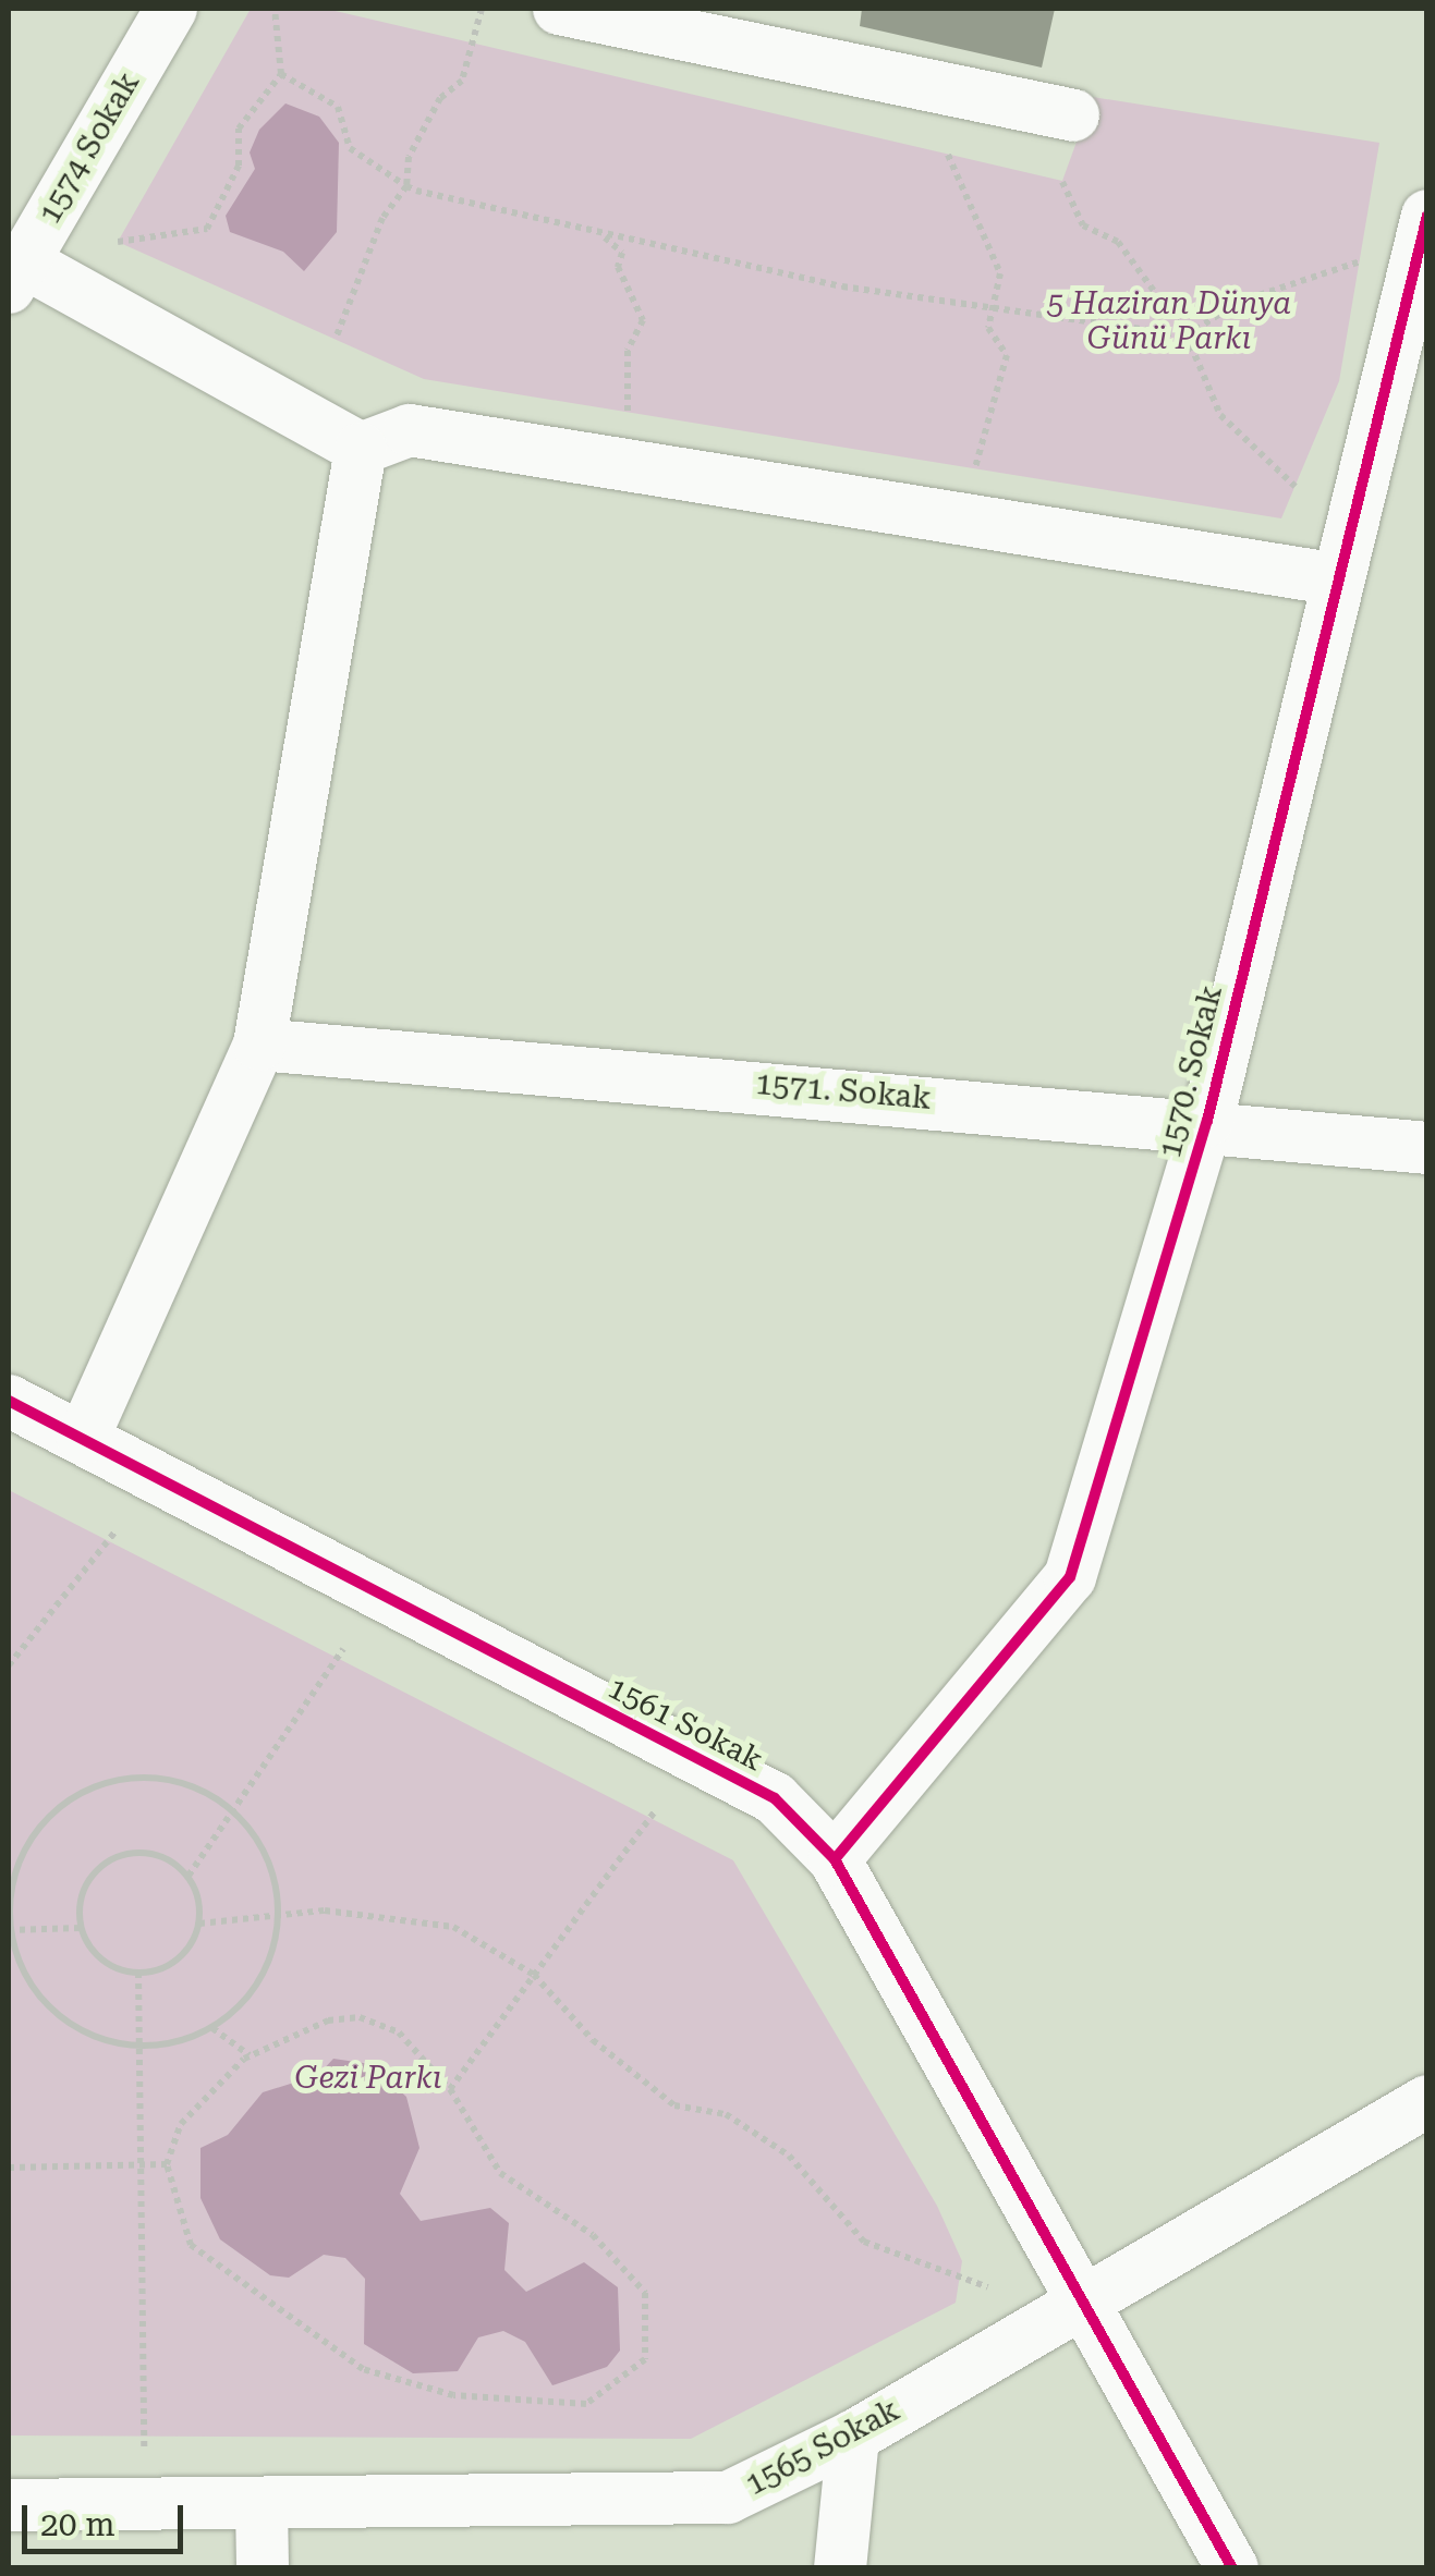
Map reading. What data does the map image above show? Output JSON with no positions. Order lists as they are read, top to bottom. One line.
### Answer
{"streets":{"street":["1574 Sokak","1570. Sokak","1571. Sokak","1561 Sokak","1565 Sokak"]},"crossings":[["1570. Sokak","1571. Sokak"],["1570. Sokak","1561 Sokak"],["1561 Sokak","1565 Sokak"]],"parks":["5 Haziran Dünya Günü Parkı","Gezi Parkı"],"scale_bar":"20 m"}
